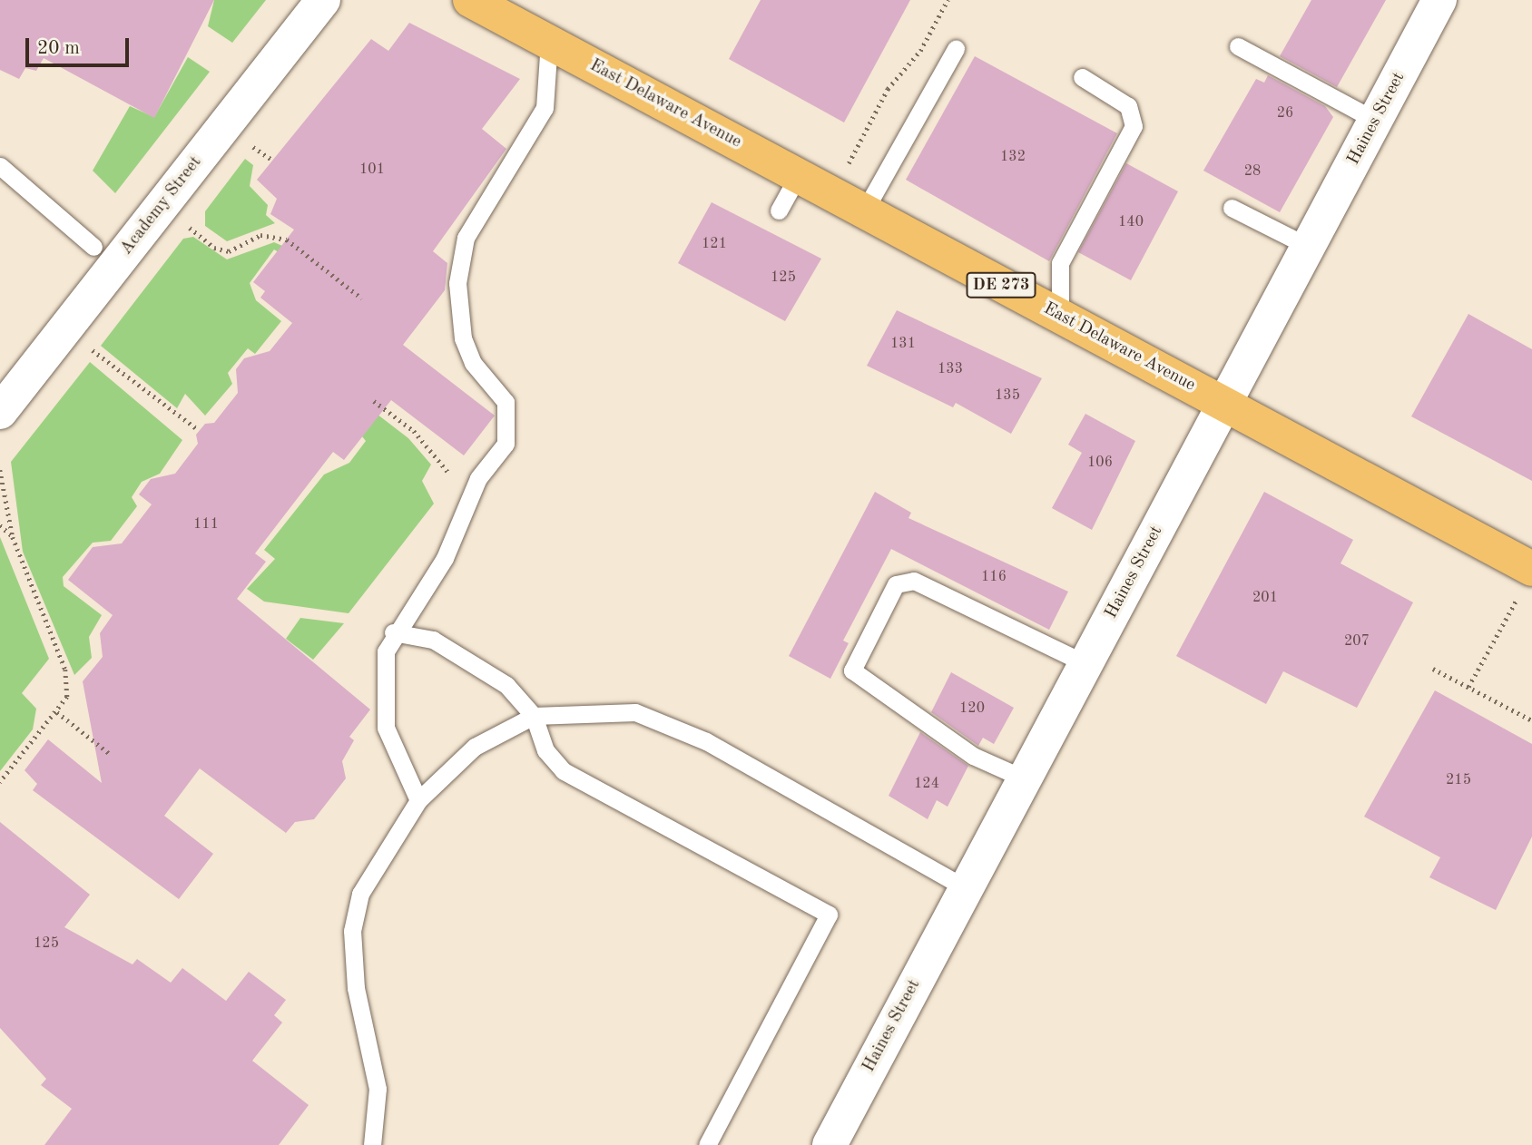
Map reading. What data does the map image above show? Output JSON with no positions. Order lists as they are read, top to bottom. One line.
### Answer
{"streets":{"main road":["East Delaware Avenue","DE 273"],"street":["Haines Street","Academy Street"]},"crossings":[["East Delaware Avenue","Haines Street"]],"house_numbers":["26","132","101","28","140","121","125","131","133","135","106","111","116","201","207","120","215","124","125"],"scale_bar":"20 m"}
